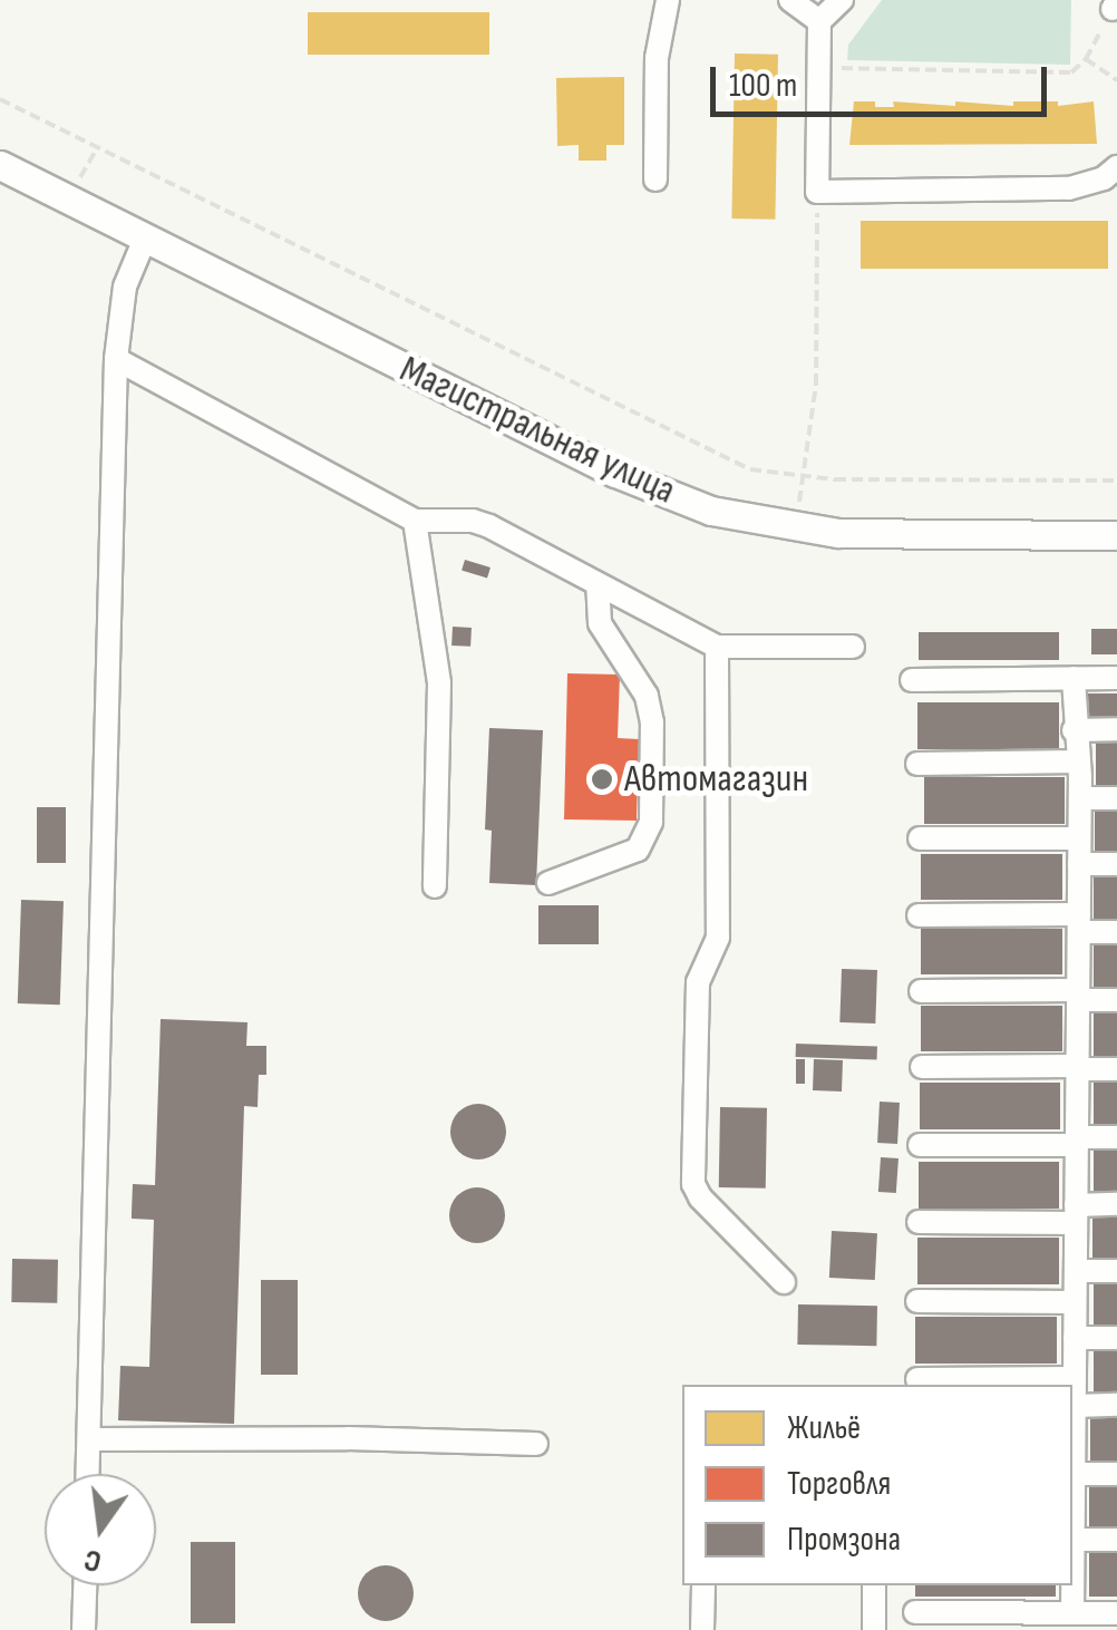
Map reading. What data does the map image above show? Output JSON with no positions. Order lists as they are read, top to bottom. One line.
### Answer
{"streets":{"main road":["Магистральная улица"]},"places":["Автомагазин"],"legend":["Жильё","Торговля","Промзона"],"scale_bar":"100 m","north":"bottom"}
